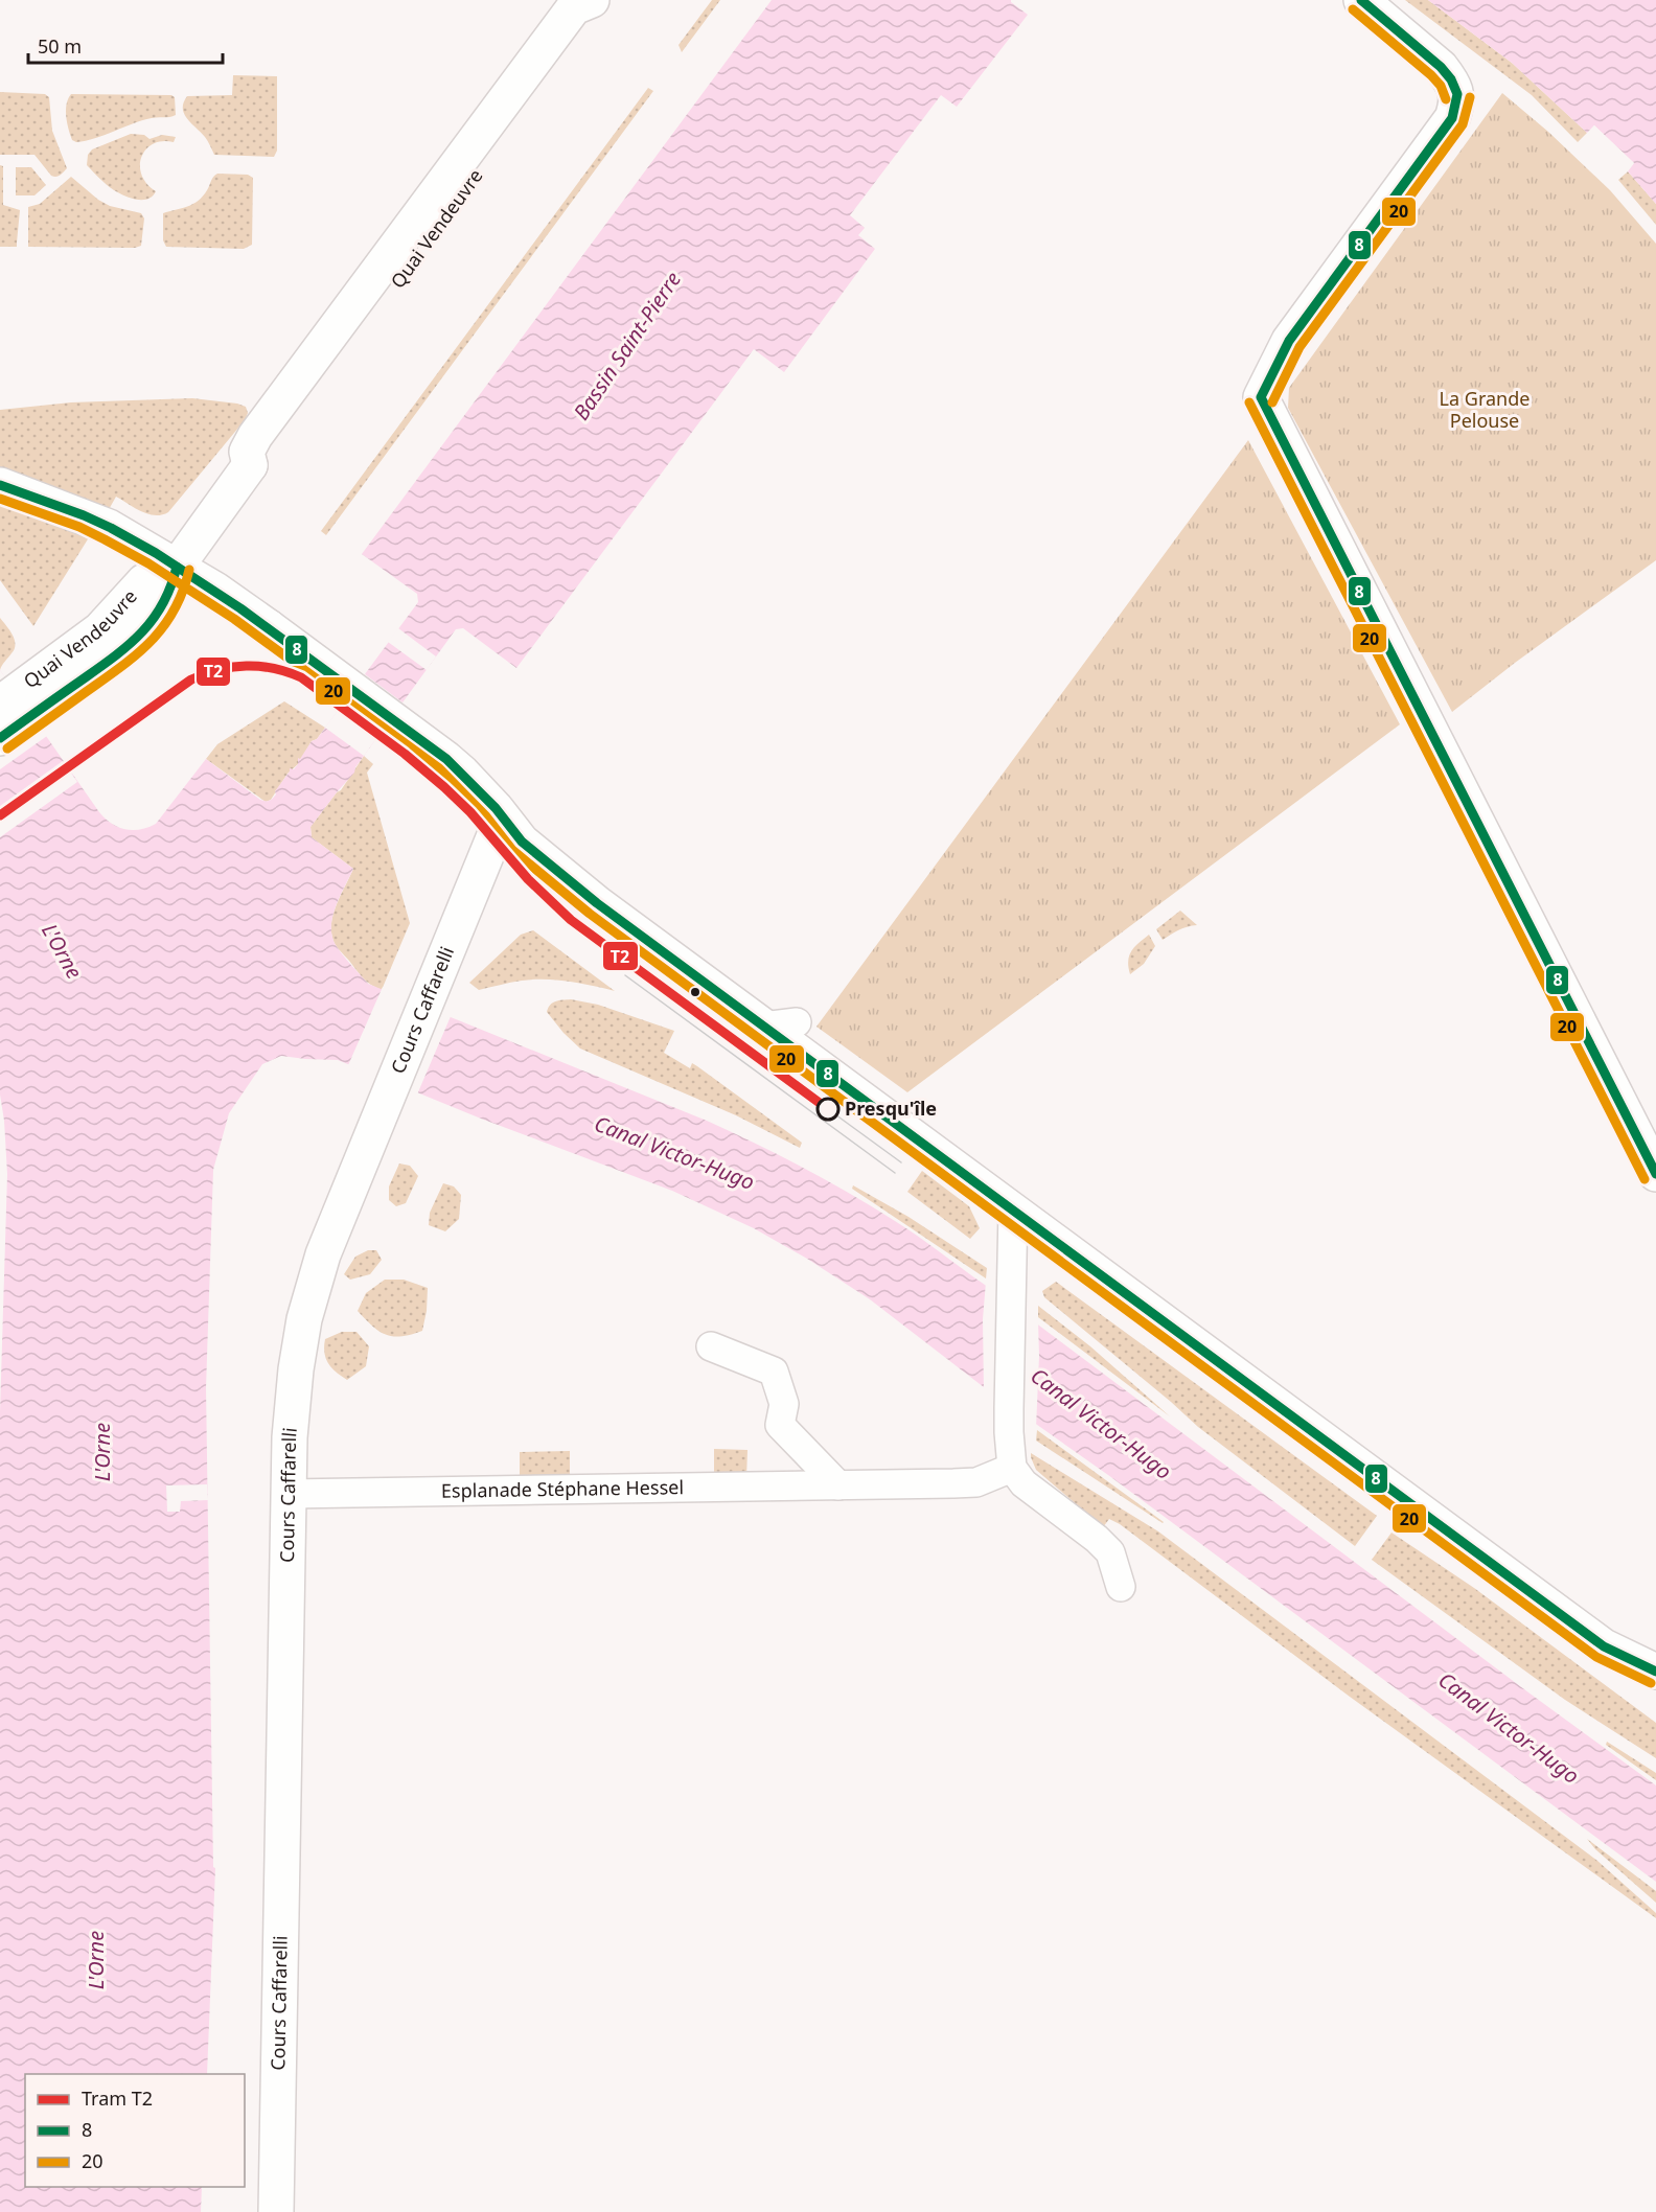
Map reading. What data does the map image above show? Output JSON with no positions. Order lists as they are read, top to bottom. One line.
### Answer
{"streets":{"street":["Quai Vendeuvre","Cours Caffarelli","Esplanade Stéphane Hessel"]},"crossings":[["Cours Caffarelli","Esplanade Stéphane Hessel"]],"water":["Bassin Saint-Pierre","L'Orne","Canal Victor-Hugo"],"parks":["La Grande Pelouse"],"places":["Presqu'île"],"lines":["transit line 8","transit line 20","tram line T2"],"legend":["Tram T2","8","20"],"scale_bar":"50 m"}
